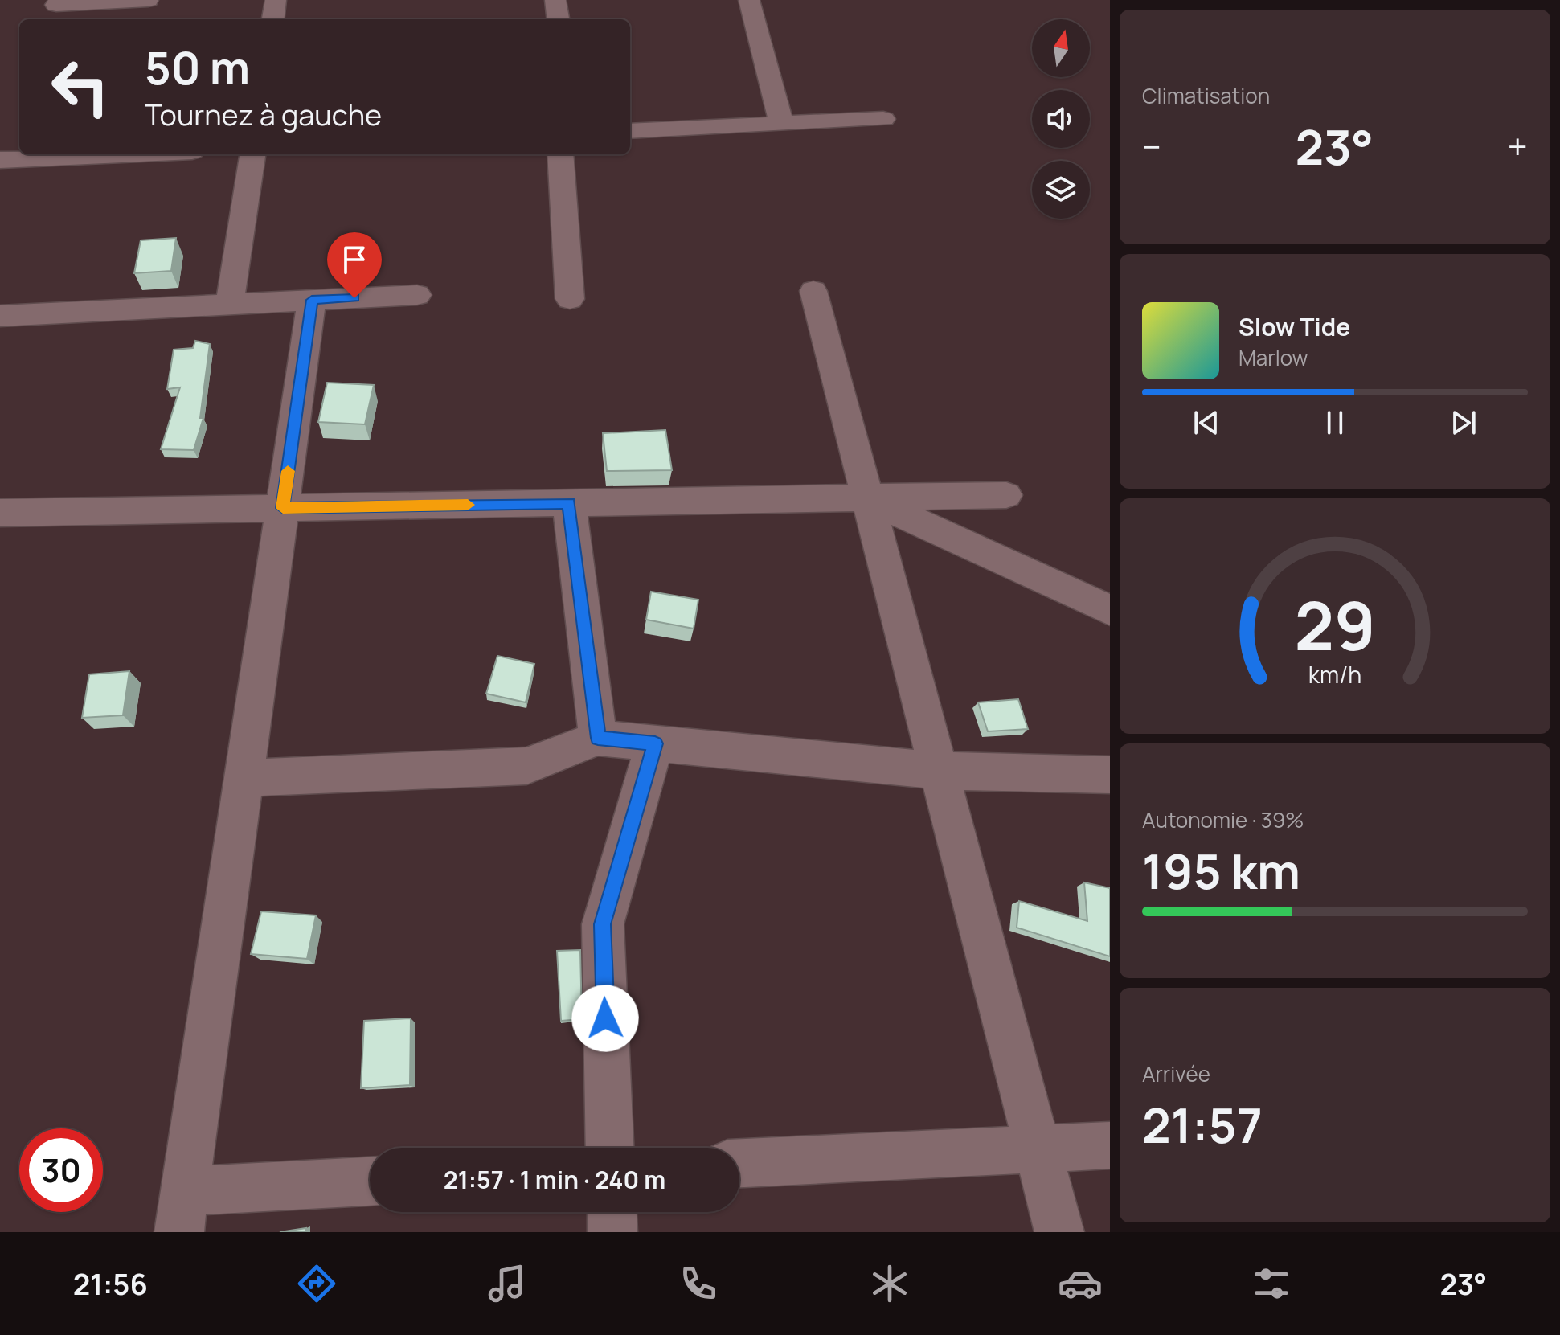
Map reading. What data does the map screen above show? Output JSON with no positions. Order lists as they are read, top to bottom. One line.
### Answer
{"north":"top","page":{"tile":["Climatisation",["Autonomie · 39%","195 km"],["Arrivée","21:57"]],"turn":["50 m","Tournez à gauche"],"heat":["−","23°","+"],"song":["Slow Tide","Marlow"],"limit":"30","trip":"21:57 · 1 min · 240 m","tabs":["21:56","23°"],"gauge":["29","km/h"]}}
